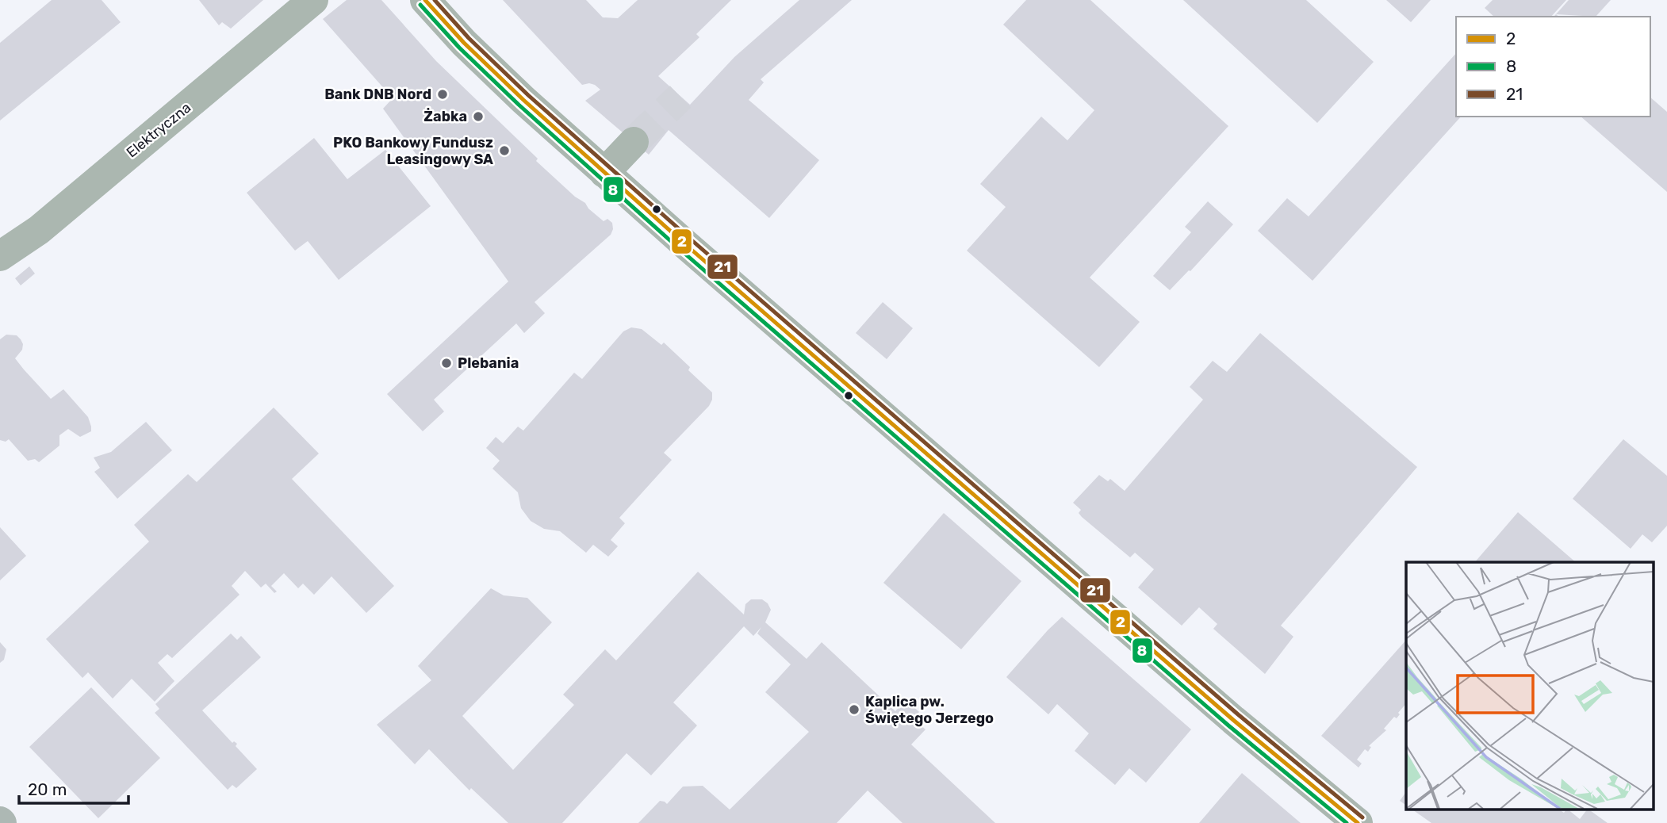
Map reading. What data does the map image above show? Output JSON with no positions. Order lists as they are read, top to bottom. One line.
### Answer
{"streets":{"street":["Elektryczna"]},"places":["Bank DNB Nord","Żabka","PKO Bankowy Fundusz Leasingowy SA","Plebania","Kaplica pw. Świętego Jerzego"],"lines":["transit line 2","transit line 21","transit line 8"],"legend":["2","8","21"],"scale_bar":"20 m"}
